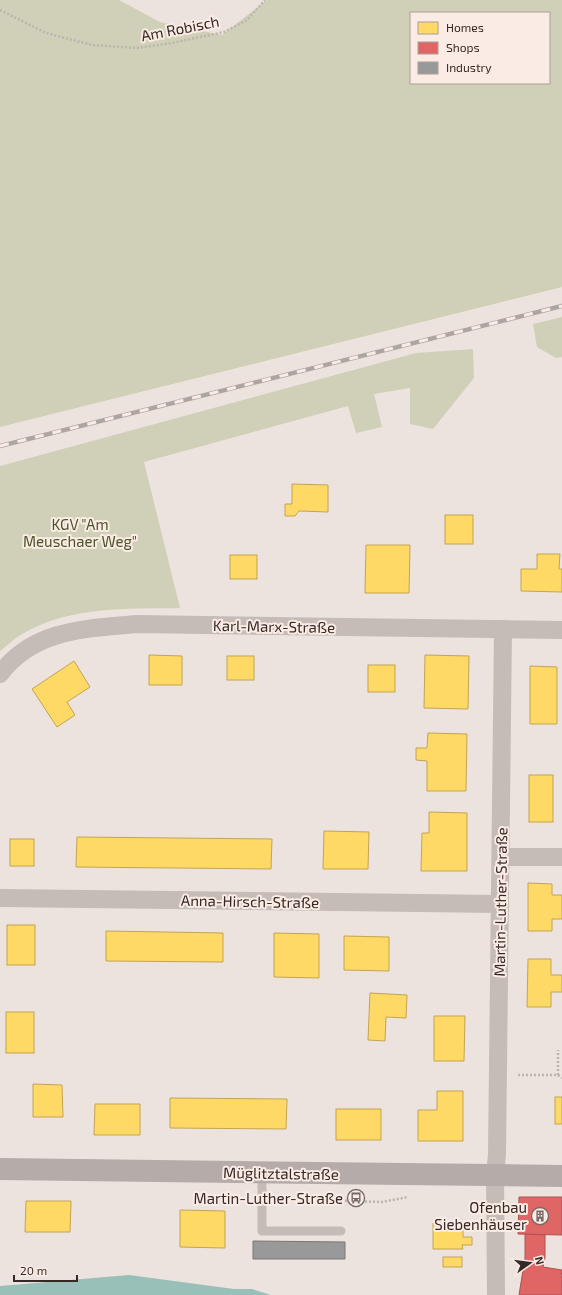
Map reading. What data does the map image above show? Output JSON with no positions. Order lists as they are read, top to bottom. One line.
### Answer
{"streets":{"main road":["Müglitztalstraße"],"street":["Karl-Marx-Straße","Anna-Hirsch-Straße","Martin-Luther-Straße"],"path":["Am Robisch"]},"crossings":[["Karl-Marx-Straße","Martin-Luther-Straße"],["Anna-Hirsch-Straße","Martin-Luther-Straße"],["Martin-Luther-Straße","Müglitztalstraße"]],"parks":["KGV \"Am Meuschaer Weg\""],"places":{"bus stop":["Martin-Luther-Straße"],"building":["Ofenbau Siebenhäuser"]},"legend":["Homes","Shops","Industry"],"scale_bar":"20 m","north":"right"}
